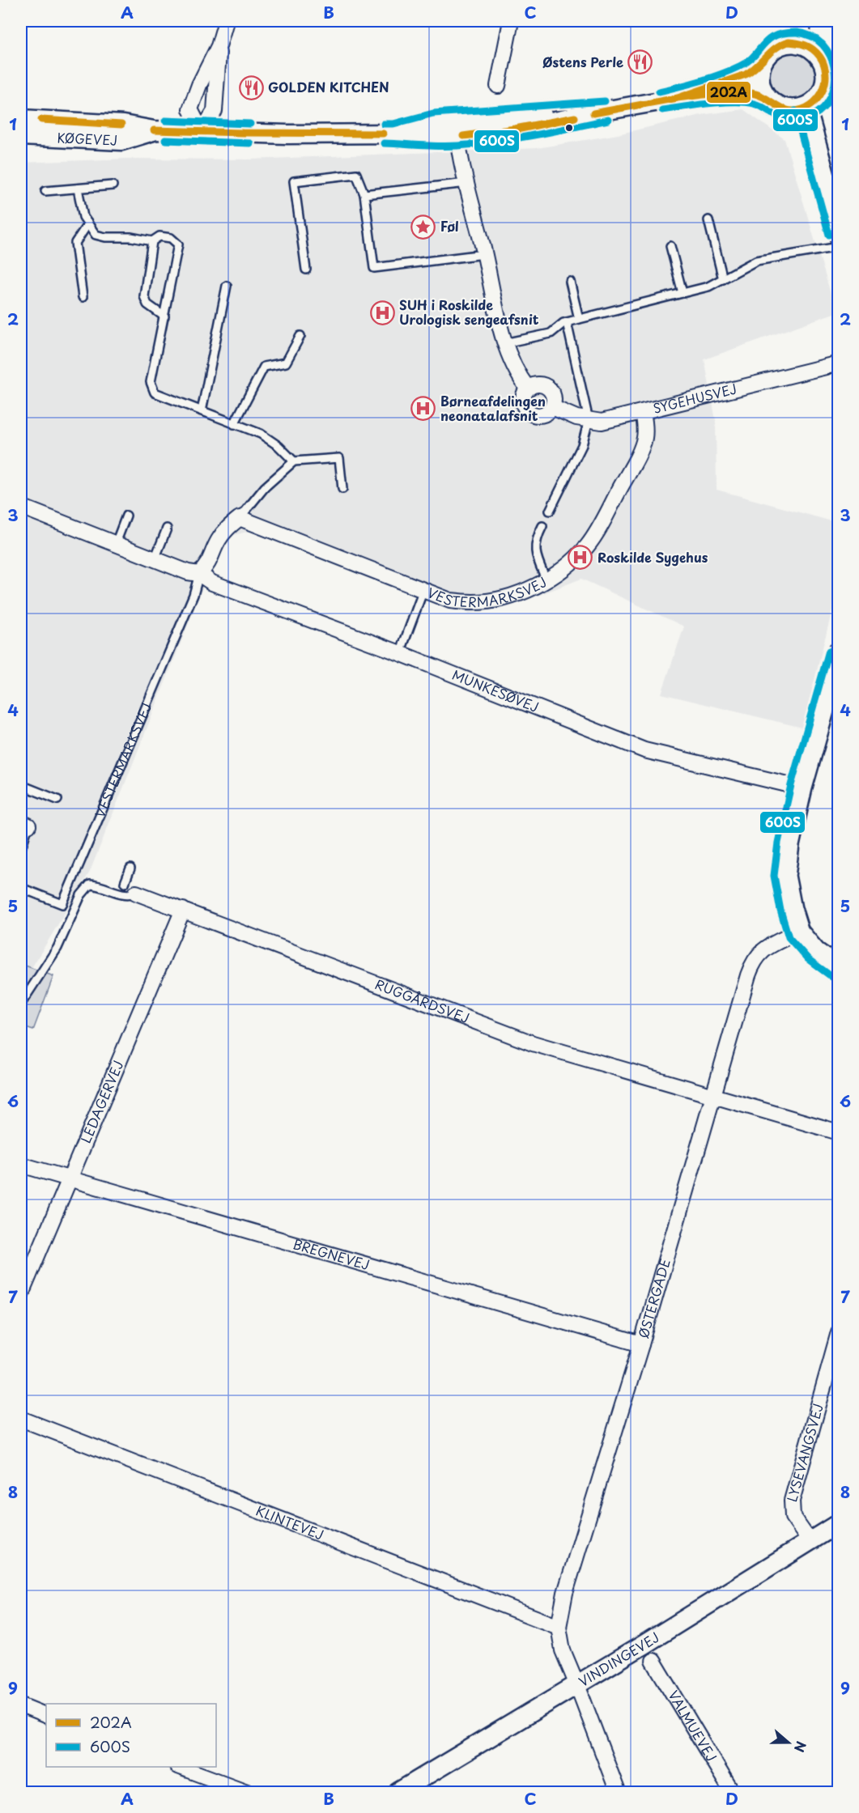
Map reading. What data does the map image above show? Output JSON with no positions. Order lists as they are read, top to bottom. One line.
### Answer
{"streets":{"street":["KØGEVEJ","SYGEHUSVEJ","VESTERMARKSVEJ","MUNKESØVEJ","RUGGÅRDSVEJ","LEDAGERVEJ","BREGNEVEJ","ØSTERGADE","LYSEVANGSVEJ","KLINTEVEJ","VINDINGEVEJ","VALMUEVEJ"]},"crossings":[["SYGEHUSVEJ","VESTERMARKSVEJ"],["VESTERMARKSVEJ","MUNKESØVEJ"],["RUGGÅRDSVEJ","LEDAGERVEJ"],["RUGGÅRDSVEJ","ØSTERGADE"],["LEDAGERVEJ","BREGNEVEJ"],["BREGNEVEJ","ØSTERGADE"],["ØSTERGADE","KLINTEVEJ"],["ØSTERGADE","VINDINGEVEJ"],["LYSEVANGSVEJ","VINDINGEVEJ"]],"places":{"restaurant":["Østens Perle","GOLDEN KITCHEN"],"place":["Føl"],"hospital":["SUH i Roskilde Urologisk sengeafsnit","Børneafdelingen neonatalafsnit","Roskilde Sygehus"]},"lines":["transit line 600S","transit line 202A"],"legend":["202A","600S"],"north":"right","grid":{"columns":["A","B","C","D"],"rows":["1","2","3","4","5","6","7","8","9"]}}
